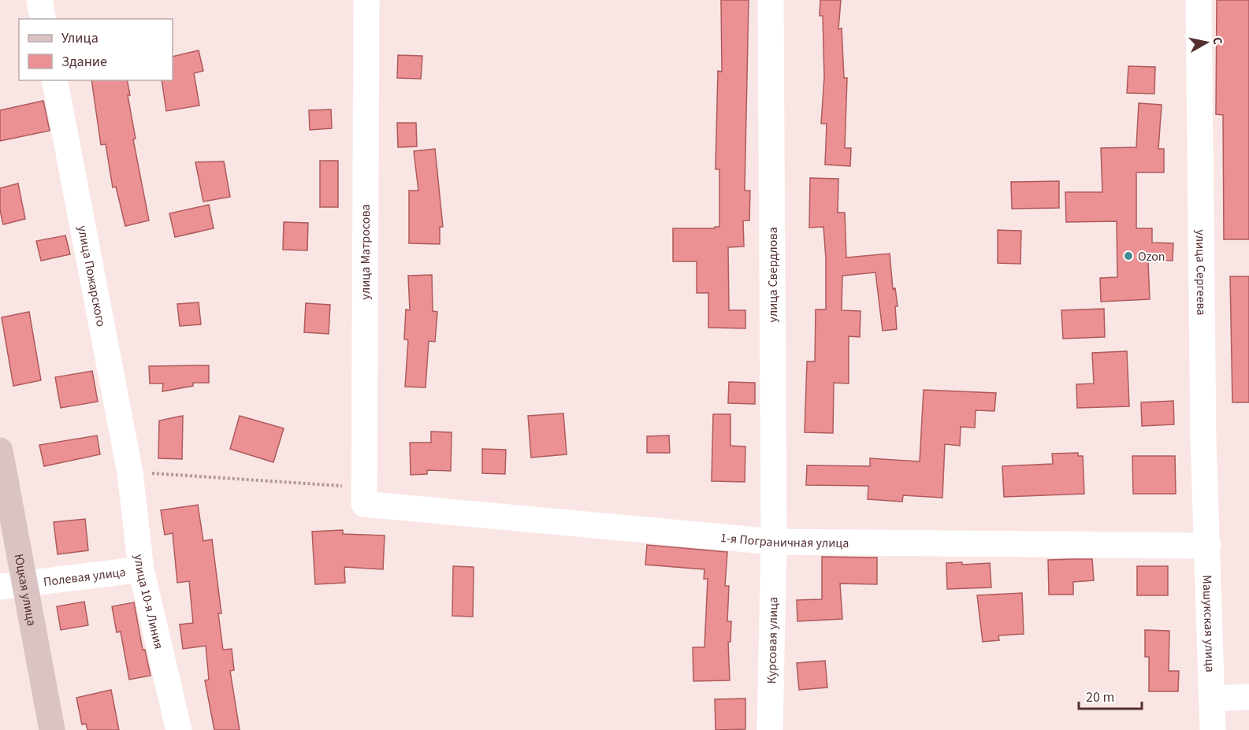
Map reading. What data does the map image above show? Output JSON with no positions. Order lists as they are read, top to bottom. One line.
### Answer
{"streets":{"main road":["Юцкая улица"],"street":["улица Матросова","улица Сергеева","улица Свердлова","улица Пожарского","1-я Пограничная улица","Полевая улица","улица 10-я Линия","Машукская улица","Курсовая улица"]},"crossings":[["улица Матросова","1-я Пограничная улица"],["улица Сергеева","1-я Пограничная улица"],["улица Сергеева","Машукская улица"],["улица Свердлова","1-я Пограничная улица"],["улица Свердлова","Курсовая улица"],["улица Пожарского","улица 10-я Линия"],["1-я Пограничная улица","Машукская улица"],["1-я Пограничная улица","Курсовая улица"],["Полевая улица","Юцкая улица"],["Полевая улица","улица 10-я Линия"]],"places":["Ozon"],"legend":["Улица","Здание"],"scale_bar":"20 m","north":"right"}
